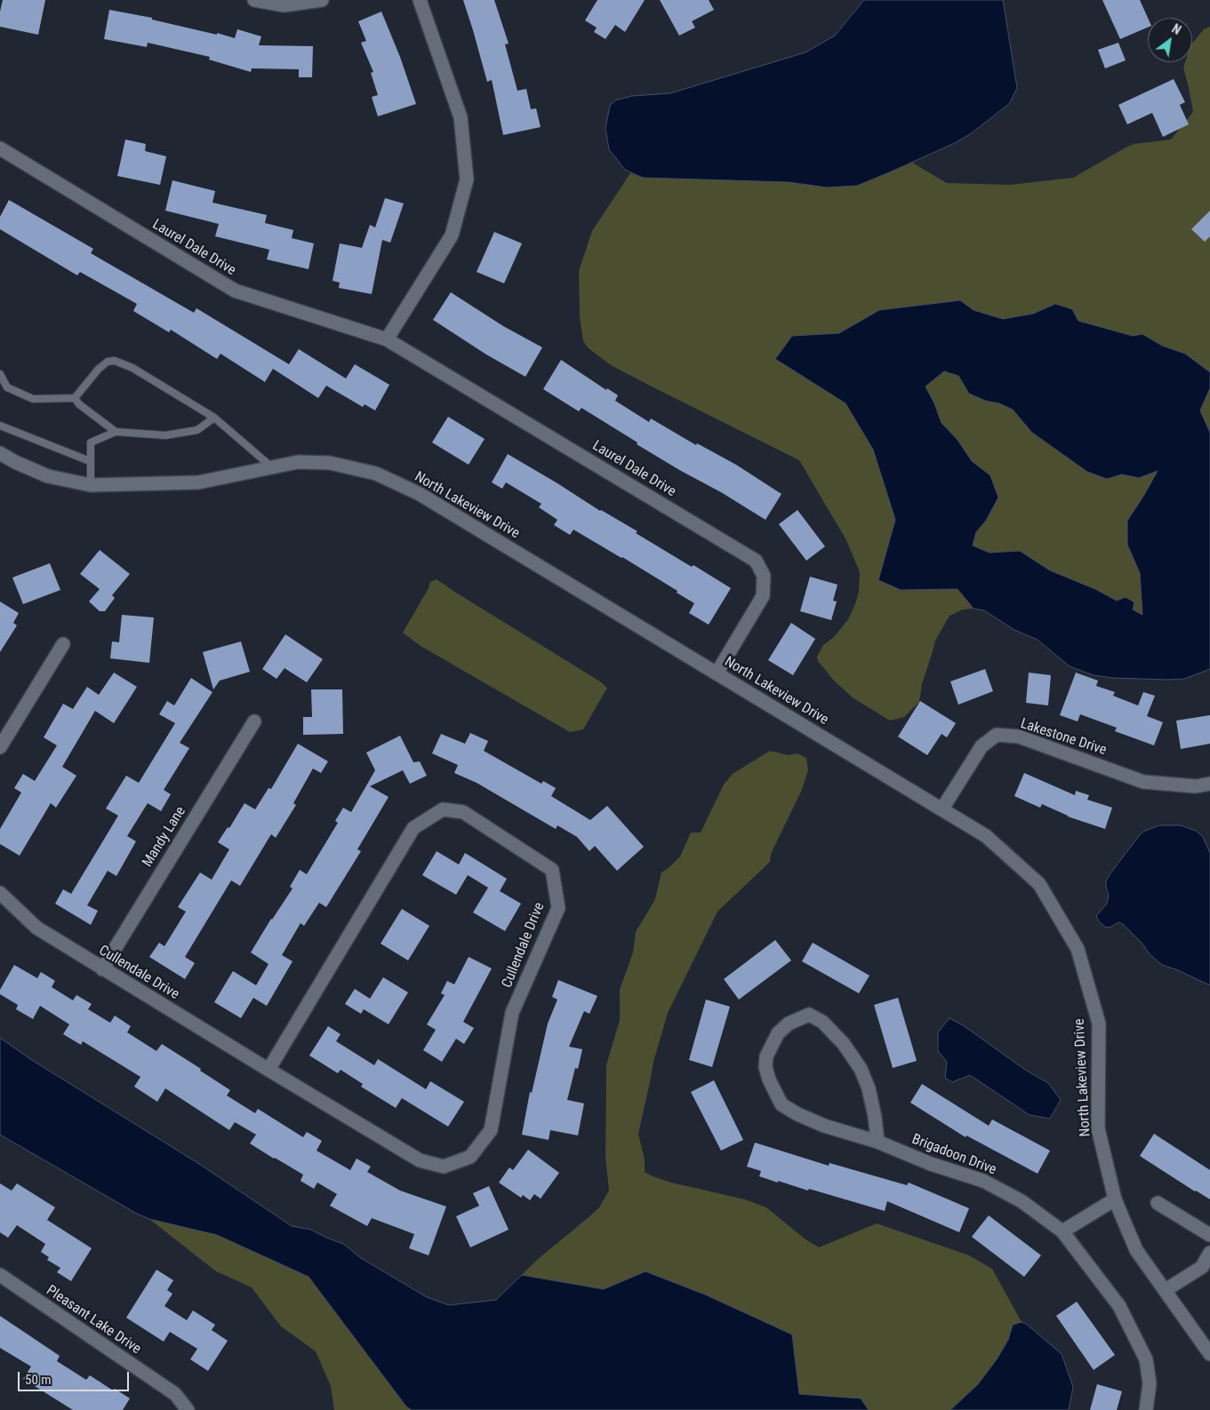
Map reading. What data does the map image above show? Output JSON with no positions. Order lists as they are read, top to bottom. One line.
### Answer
{"streets":{"street":["Laurel Dale Drive","North Lakeview Drive","Lakestone Drive","Mandy Lane","Cullendale Drive","Brigadoon Drive","Pleasant Lake Drive"]},"crossings":[["Laurel Dale Drive","North Lakeview Drive"],["North Lakeview Drive","Lakestone Drive"],["Mandy Lane","Cullendale Drive"]],"scale_bar":"50 m","north":"top right"}
